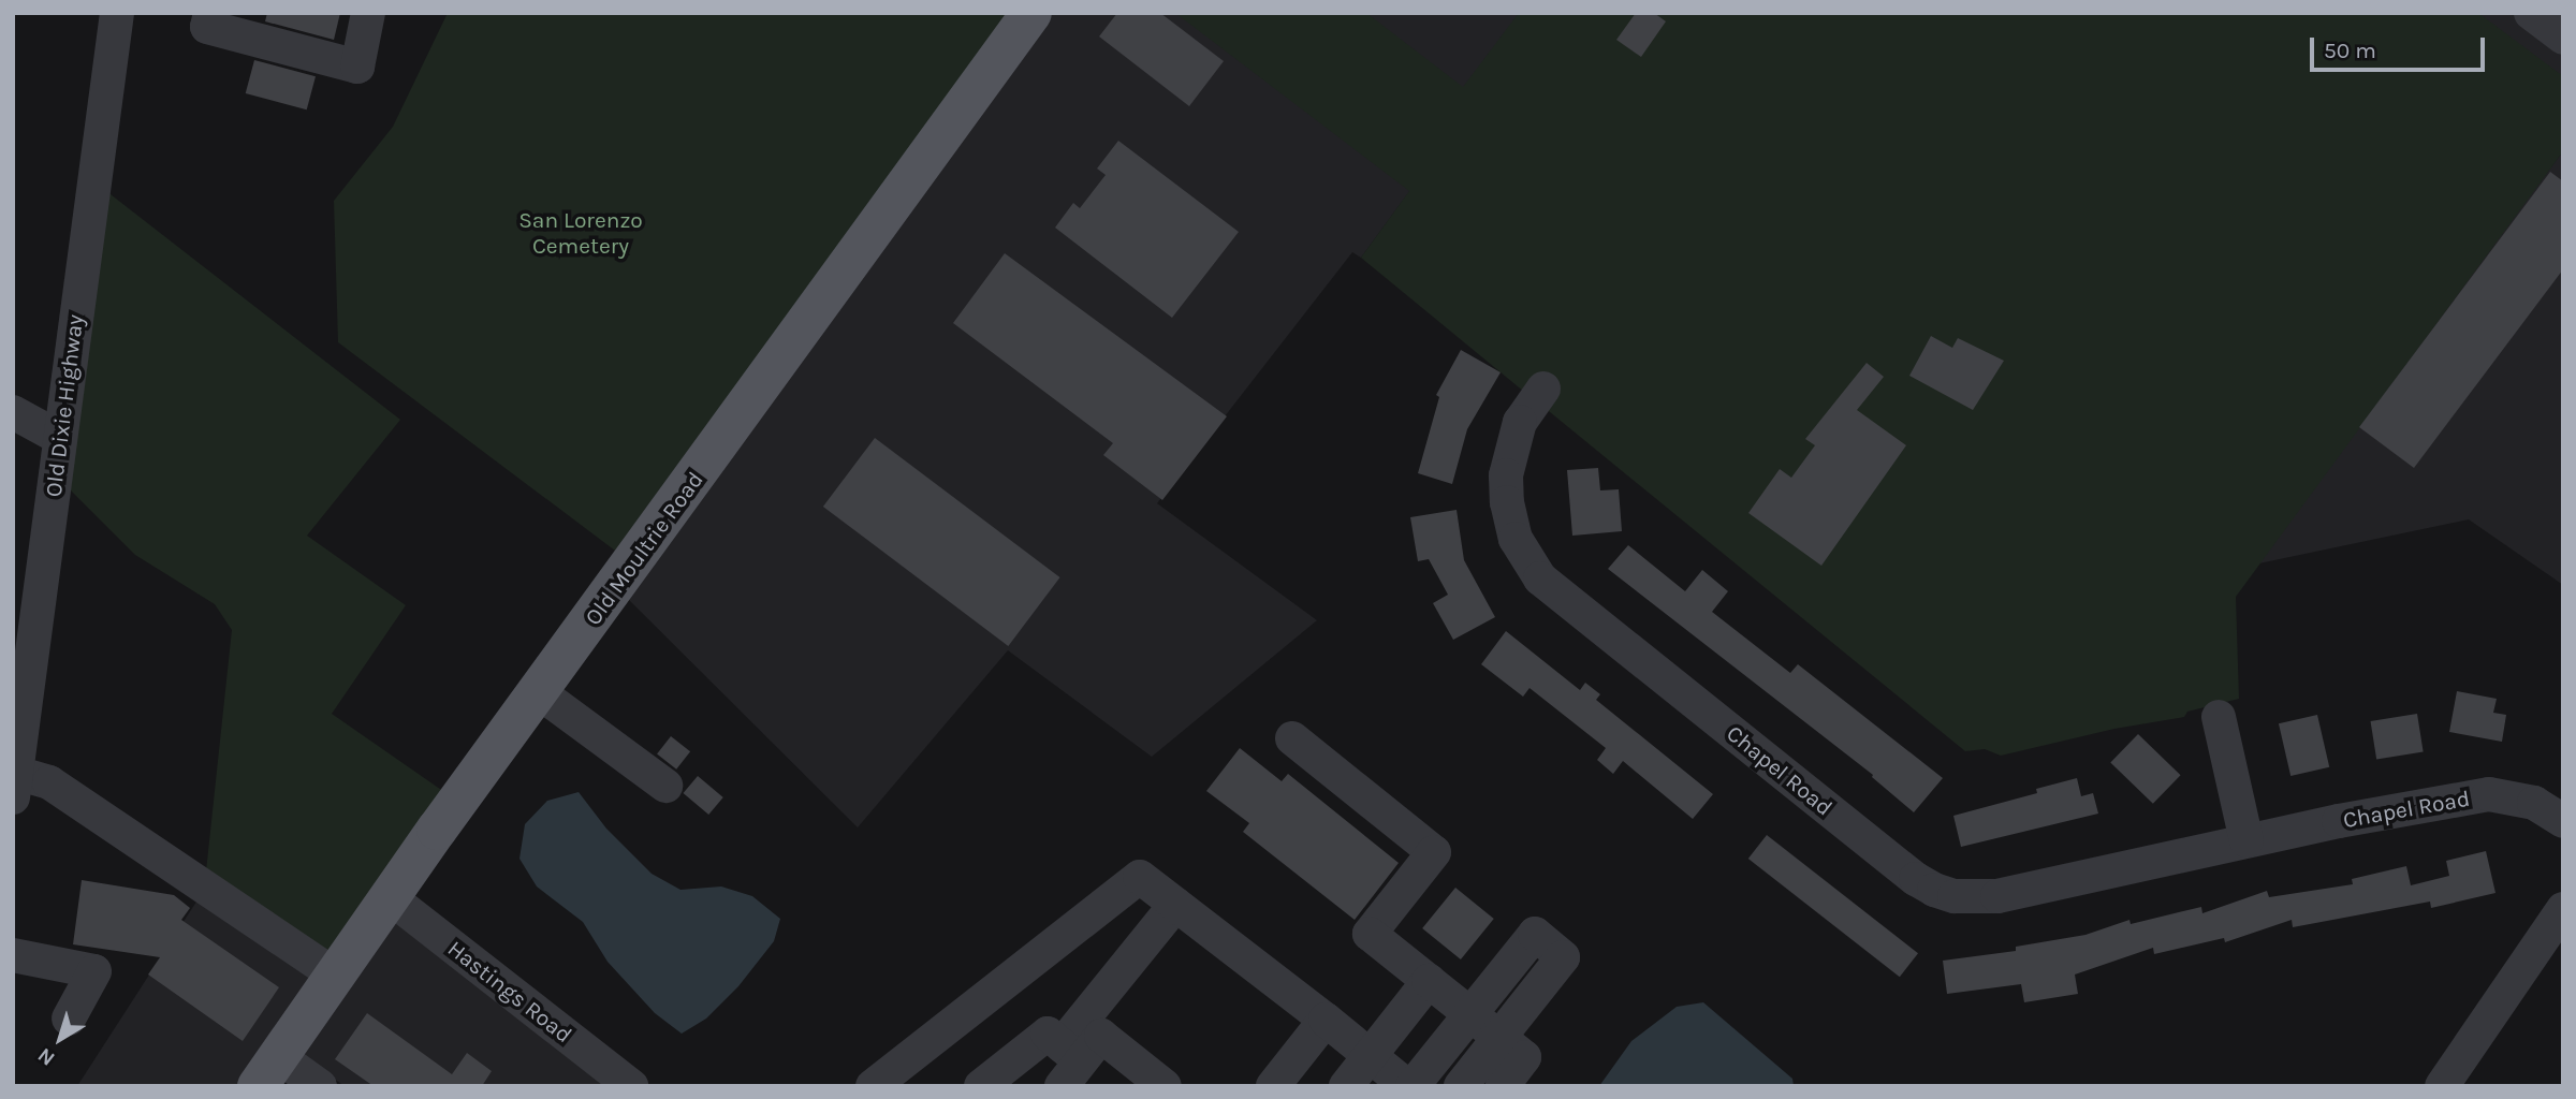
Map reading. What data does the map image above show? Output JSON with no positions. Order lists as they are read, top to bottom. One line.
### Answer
{"streets":{"main road":["Old Moultrie Road"],"street":["Old Dixie Highway","Chapel Road","Hastings Road"]},"crossings":[["Old Moultrie Road","Hastings Road"]],"parks":["San Lorenzo Cemetery"],"scale_bar":"50 m","north":"bottom left"}
